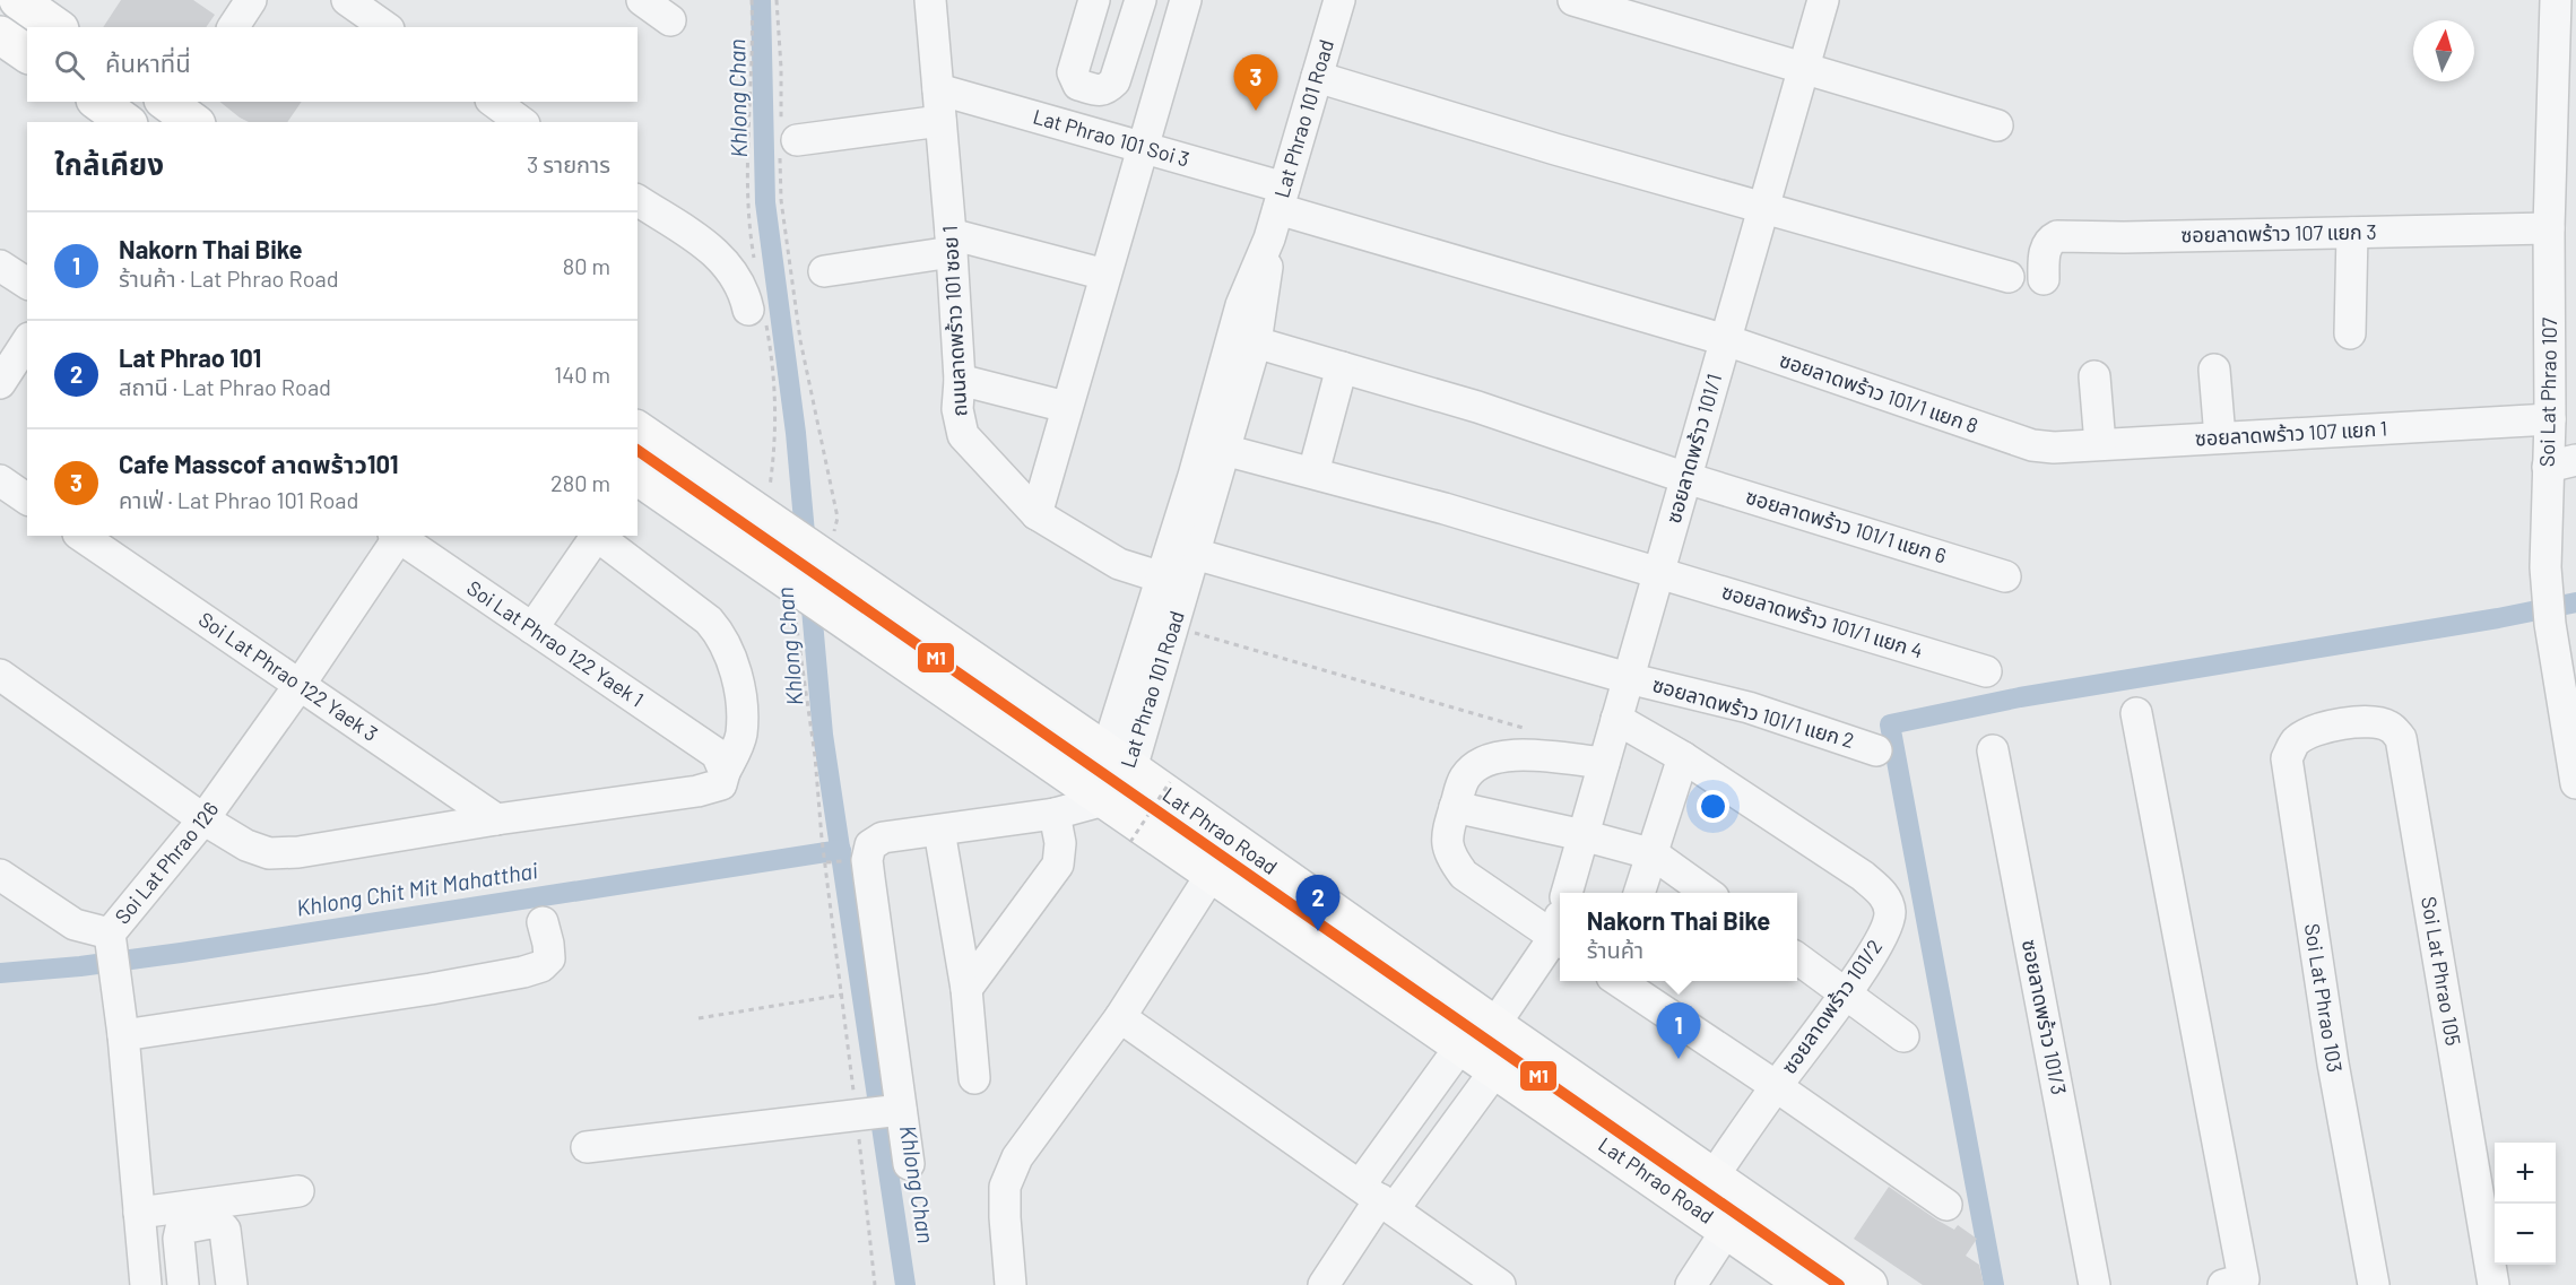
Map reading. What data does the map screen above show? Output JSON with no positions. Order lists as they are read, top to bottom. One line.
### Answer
{"streets":{"main road":["Lat Phrao Road"],"street":["Lat Phrao 101 Road","Lat Phrao 101 Soi 3","ซอยลาดพร้าว 107 แยก 3","ถนนลาดพร้าว 101 ซอย 1","Soi Lat Phrao 107","ซอยลาดพร้าว 101/1 แยก 8","ซอยลาดพร้าว 107 แยก 1","ซอยลาดพร้าว 101/1","ซอยลาดพร้าว 101/1 แยก 6","ซอยลาดพร้าว 101/1 แยก 4","Soi Lat Phrao 122 Yaek 1","Soi Lat Phrao 122 Yaek 3","ซอยลาดพร้าว 101/1 แยก 2","Soi Lat Phrao 126","Soi Lat Phrao 105","Soi Lat Phrao 103","ซอยลาดพร้าว 101/2","ซอยลาดพร้าว 101/3"]},"crossings":[["Lat Phrao 101 Road","Lat Phrao 101 Soi 3"],["Lat Phrao 101 Road","ถนนลาดพร้าว 101 ซอย 1"],["Lat Phrao 101 Road","ซอยลาดพร้าว 101/1 แยก 6"],["Lat Phrao 101 Road","ซอยลาดพร้าว 101/1 แยก 4"],["Lat Phrao 101 Road","ซอยลาดพร้าว 101/1 แยก 2"],["Lat Phrao 101 Road","Lat Phrao Road"],["Lat Phrao 101 Soi 3","ถนนลาดพร้าว 101 ซอย 1"],["Lat Phrao 101 Soi 3","ซอยลาดพร้าว 101/1 แยก 8"],["ซอยลาดพร้าว 107 แยก 3","Soi Lat Phrao 107"],["Soi Lat Phrao 107","ซอยลาดพร้าว 107 แยก 1"],["ซอยลาดพร้าว 101/1 แยก 8","ซอยลาดพร้าว 107 แยก 1"],["ซอยลาดพร้าว 101/1 แยก 8","ซอยลาดพร้าว 101/1"],["ซอยลาดพร้าว 101/1","ซอยลาดพร้าว 101/1 แยก 6"],["ซอยลาดพร้าว 101/1","ซอยลาดพร้าว 101/1 แยก 4"],["ซอยลาดพร้าว 101/1","ซอยลาดพร้าว 101/1 แยก 2"],["ซอยลาดพร้าว 101/1","Lat Phrao Road"],["ซอยลาดพร้าว 101/1","ซอยลาดพร้าว 101/2"],["Soi Lat Phrao 122 Yaek 1","Soi Lat Phrao 126"],["Soi Lat Phrao 122 Yaek 3","Soi Lat Phrao 126"],["Lat Phrao Road","ซอยลาดพร้าว 101/2"],["Soi Lat Phrao 105","Soi Lat Phrao 103"]],"water":["Khlong Chan","Khlong Chit Mit Mahatthai"],"lines":["transit line M1"],"north":"top","page":{"search":"ค้นหาที่นี่","pins":["3","2","1"],"heading":["ใกล้เคียง","3 รายการ"],"list":[{"mark":"1","name":"Nakorn Thai Bike","note":"ร้านค้า · Lat Phrao Road","value":"80 m"},{"mark":"2","name":"Lat Phrao 101","note":"สถานี · Lat Phrao Road","value":"140 m"},{"mark":"3","name":"Cafe Masscof ลาดพร้าว101","note":"คาเฟ่ · Lat Phrao 101 Road","value":"280 m"}],"popup":["Nakorn Thai Bike","ร้านค้า"],"map_buttons":["+","−"]}}
